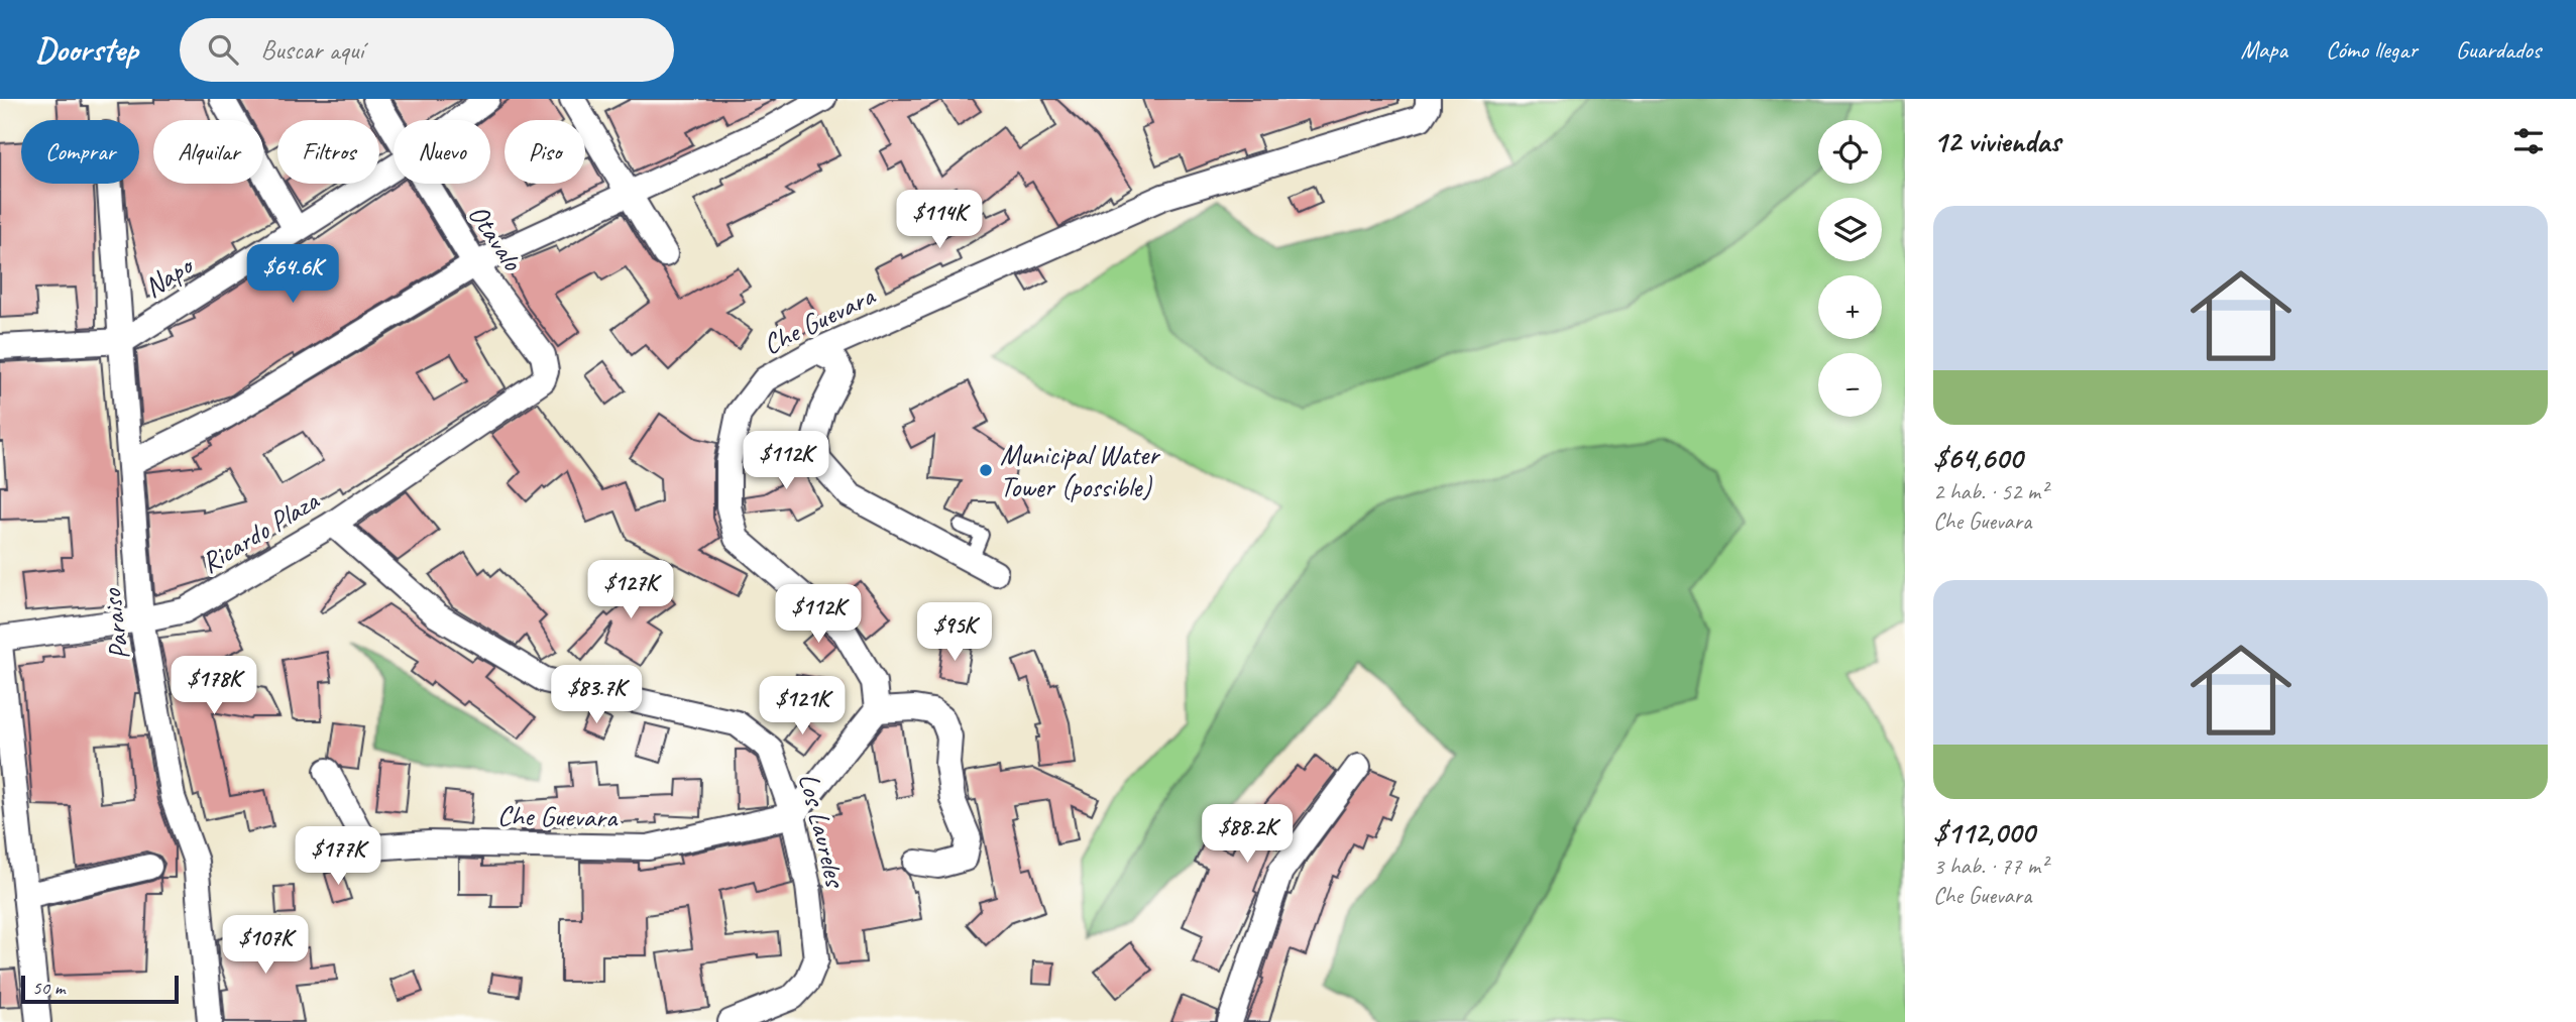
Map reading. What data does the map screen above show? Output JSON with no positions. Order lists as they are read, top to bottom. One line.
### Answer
{"streets":{"street":["Otavalo","Napo","Che Guevara","Ricardo Plaza","Paraiso","Los Laureles"]},"crossings":[["Otavalo","Ricardo Plaza"],["Napo","Paraiso"],["Che Guevara","Los Laureles"],["Ricardo Plaza","Paraiso"],["Ricardo Plaza","Los Laureles"]],"places":["Municipal Water Tower (possible)"],"scale_bar":"50 m","page":{"header":"Doorstep","search":"Buscar aquí","nav":["Mapa","Cómo llegar","Guardados"],"heading":"12 viviendas","map_buttons":["+","−"],"chip":["Comprar","Alquilar","Filtros","Nuevo","Piso"],"list":[{"name":"$64,600","note":"2 hab. · 52 m² · Che Guevara"},{"name":"$112,000","note":"3 hab. · 77 m² · Che Guevara"}],"price":["$114K","$64.6K","$112K","$127K","$112K","$95K","$178K","$83.7K","$121K","$88.2K","$177K","$107K"],"scale":"50 m"}}
